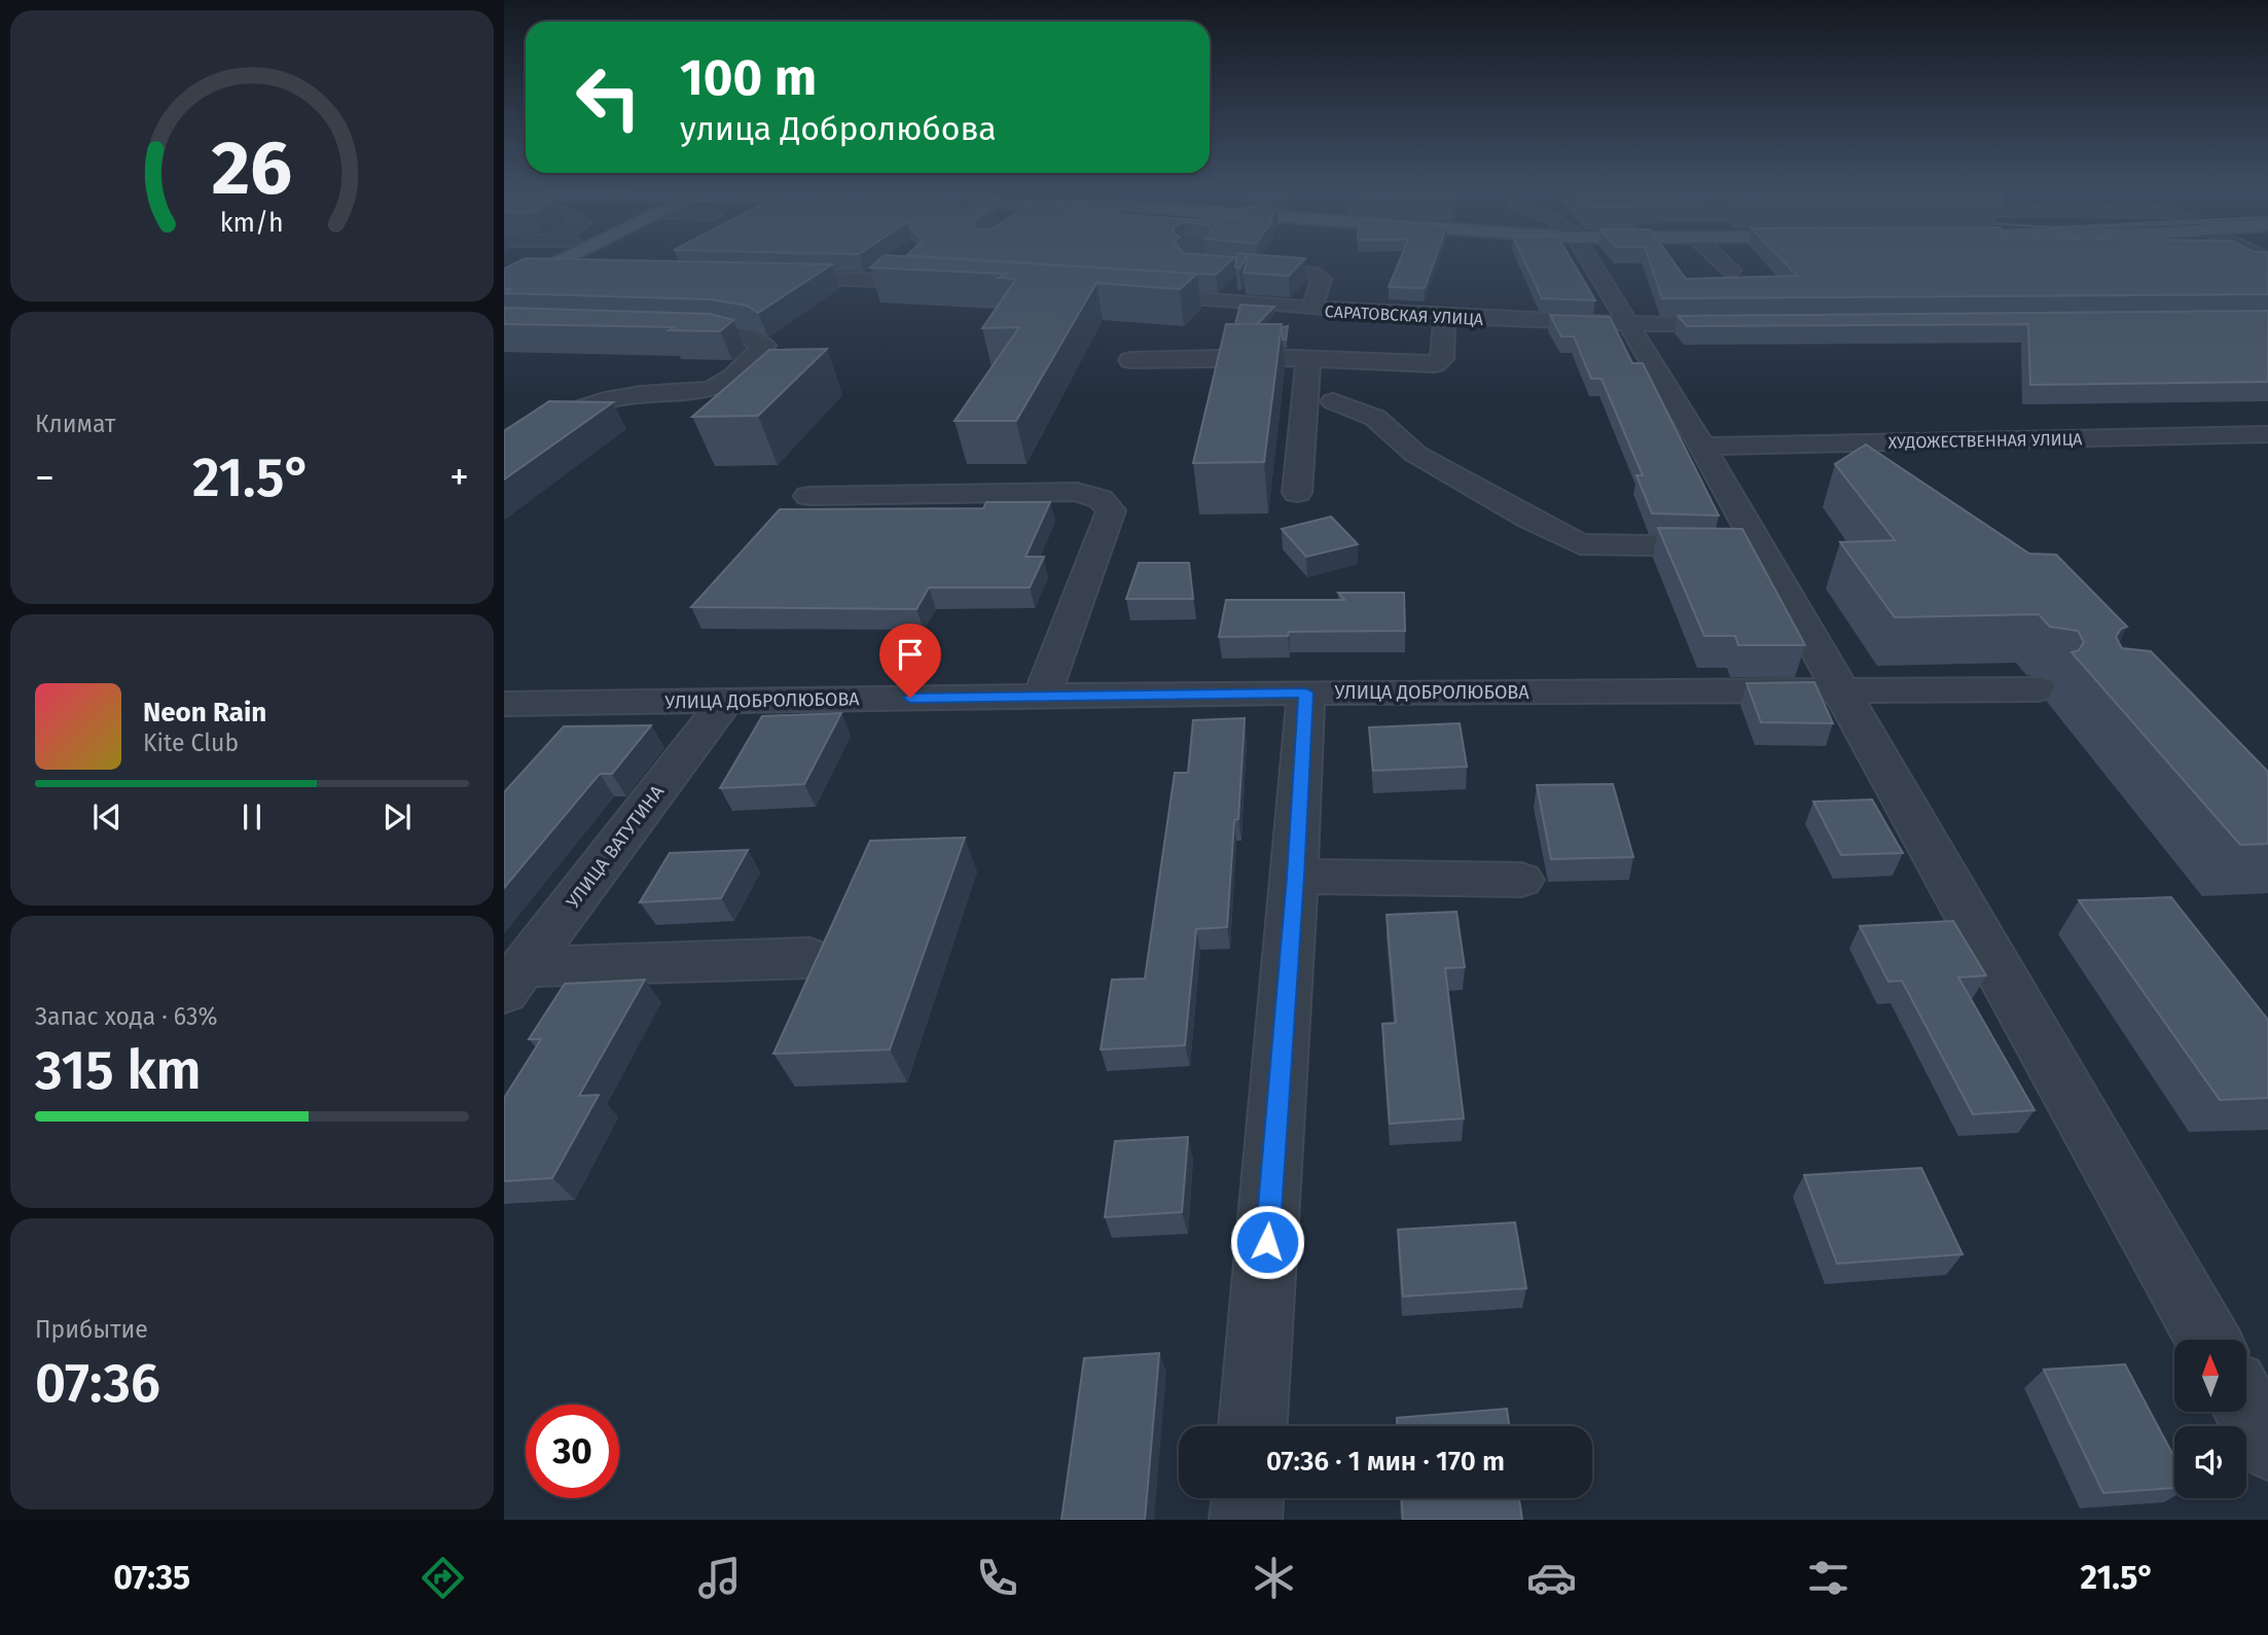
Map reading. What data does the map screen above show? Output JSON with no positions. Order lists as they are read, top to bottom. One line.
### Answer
{"streets":{"street":["САРАТОВСКАЯ УЛИЦА","ХУДОЖЕСТВЕННАЯ УЛИЦА","УЛИЦА ДОБРОЛЮБОВА","УЛИЦА ВАТУТИНА"]},"crossings":[["УЛИЦА ДОБРОЛЮБОВА","УЛИЦА ВАТУТИНА"]],"north":"top","page":{"turn":["100 m","улица Добролюбова"],"tile":["Климат",["Запас хода · 63%","315 km"],["Прибытие","07:36"]],"heat":["−","21.5°","+"],"song":["Neon Rain","Kite Club"],"limit":"30","trip":"07:36 · 1 мин · 170 m","tabs":["07:35","21.5°"],"gauge":["26","km/h"]}}
